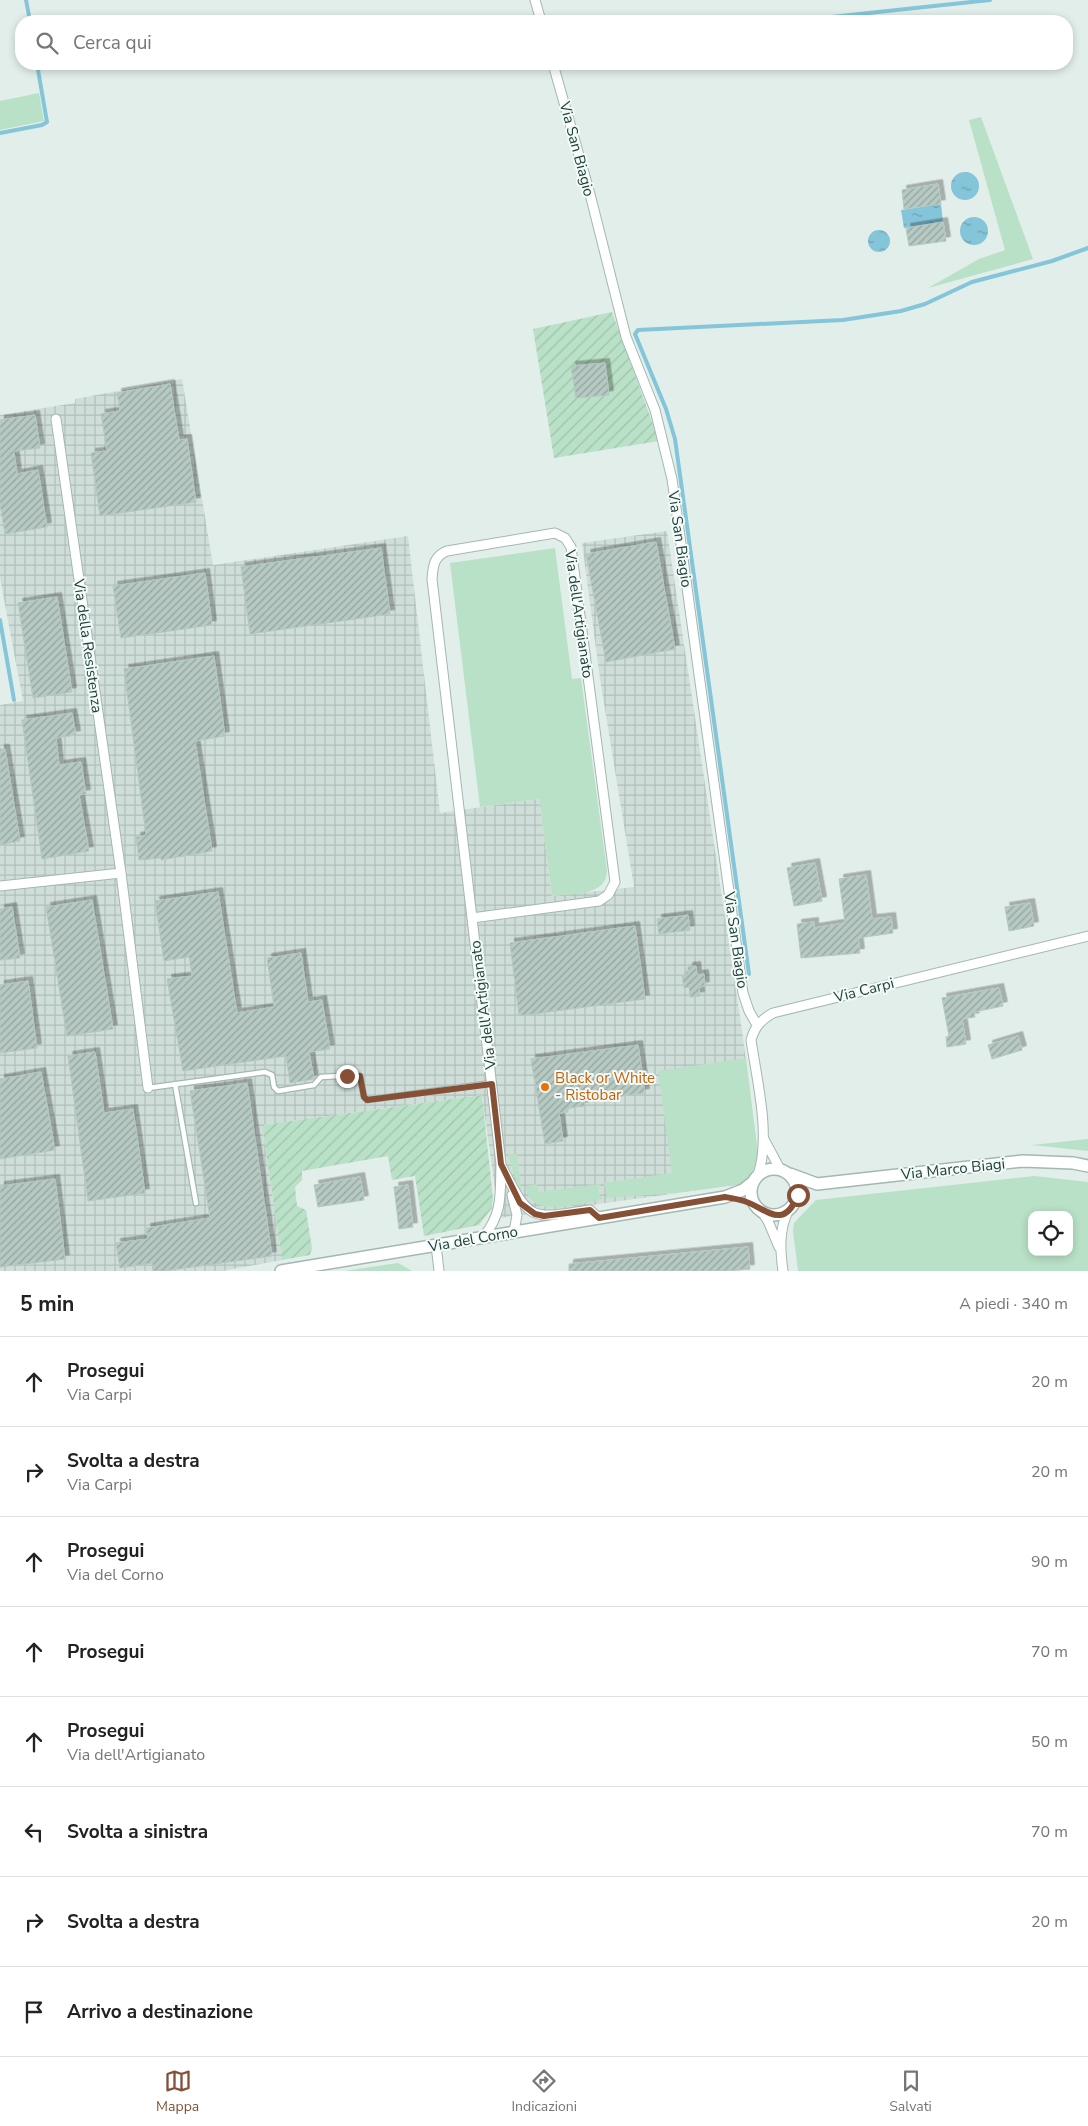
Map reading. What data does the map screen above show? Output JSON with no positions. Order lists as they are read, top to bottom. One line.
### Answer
{"streets":{"street":["Via San Biagio","Via dell'Artigianato","Via della Resistenza","Via Carpi","Via Marco Biagi","Via del Corno"]},"crossings":[["Via San Biagio","Via Carpi"],["Via dell'Artigianato","Via del Corno"],["Via Marco Biagi","Via del Corno"]],"places":["Black or White - Ristobar"],"page":{"search":"Cerca qui","heading":["5 min","A piedi · 340 m"],"list":[["Prosegui","Via Carpi","20 m"],["Svolta a destra","Via Carpi","20 m"],["Prosegui","Via del Corno","90 m"],["Prosegui","70 m"],["Prosegui","Via dell'Artigianato","50 m"],["Svolta a sinistra","70 m"],["Svolta a destra","20 m"],"Arrivo a destinazione"],"nav":["Mappa","Indicazioni","Salvati"]}}
